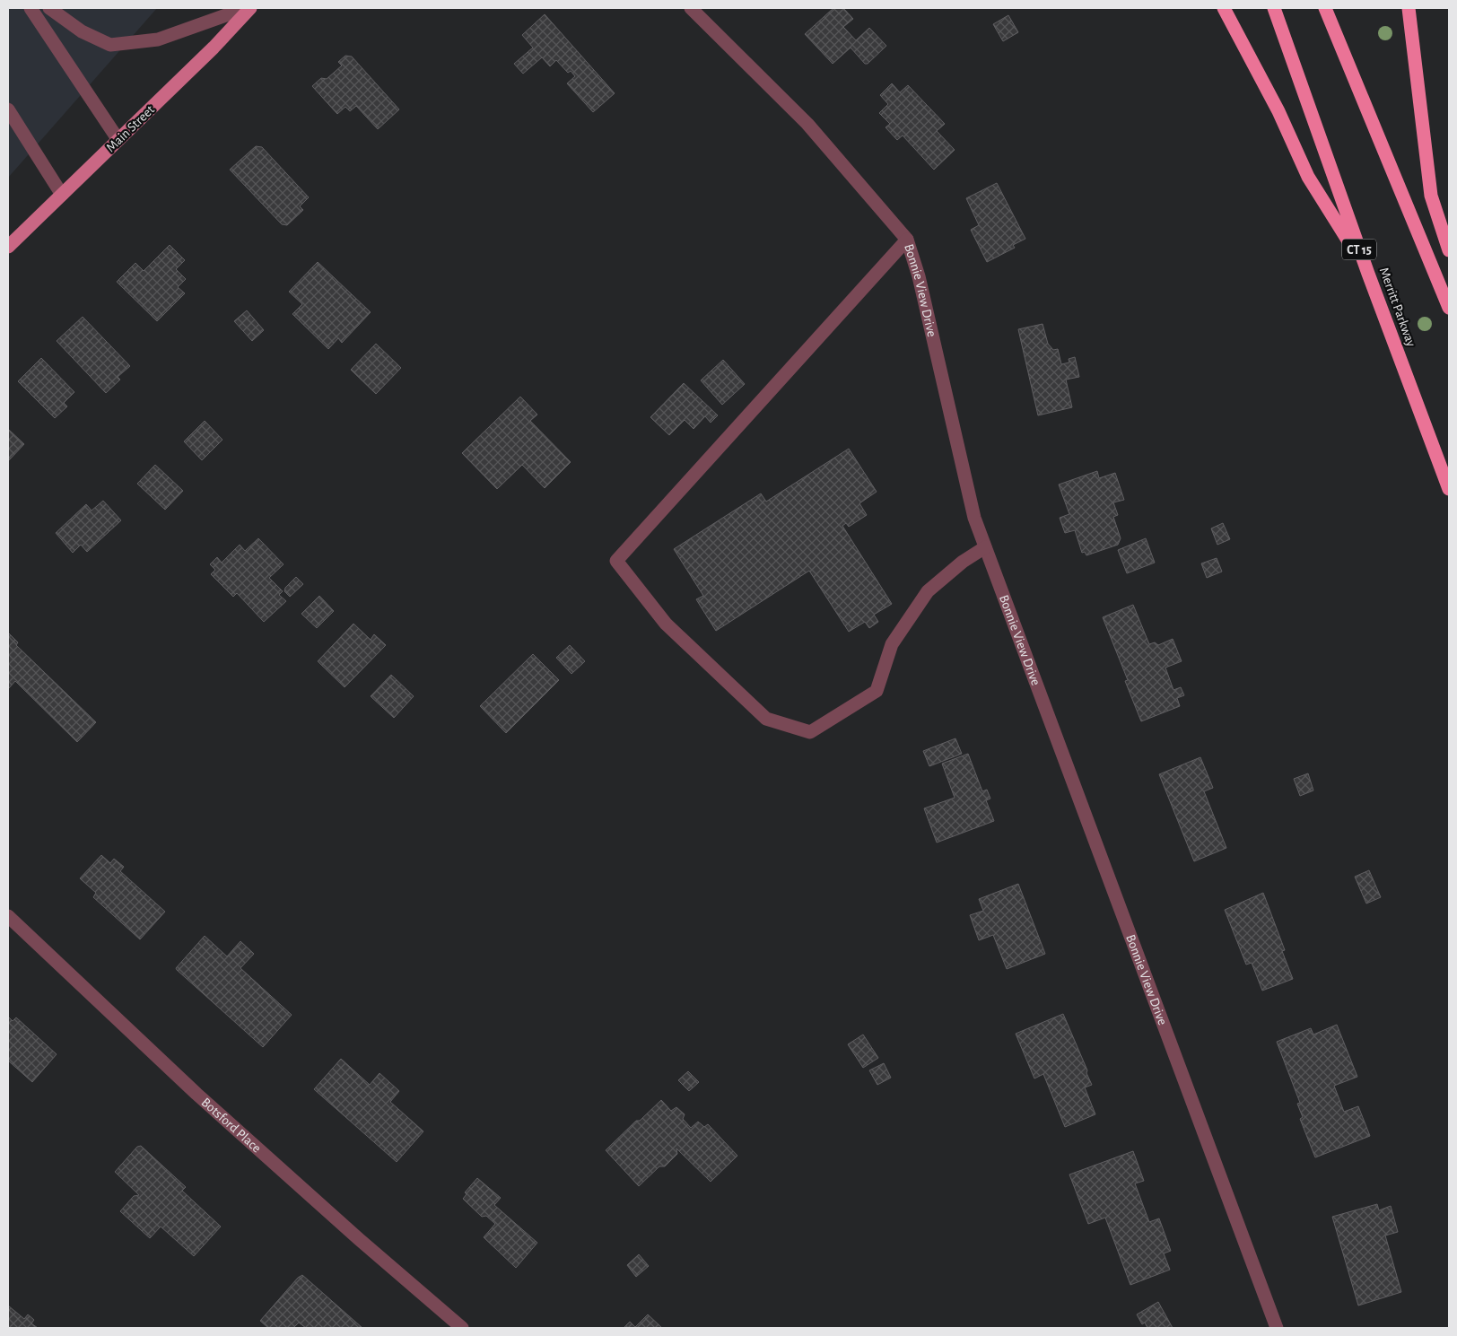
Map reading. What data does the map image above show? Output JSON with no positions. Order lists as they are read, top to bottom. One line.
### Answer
{"streets":{"highway":["CT 15","Merritt Parkway"],"main road":["Main Street"],"street":["Bonnie View Drive","Botsford Place"]}}
